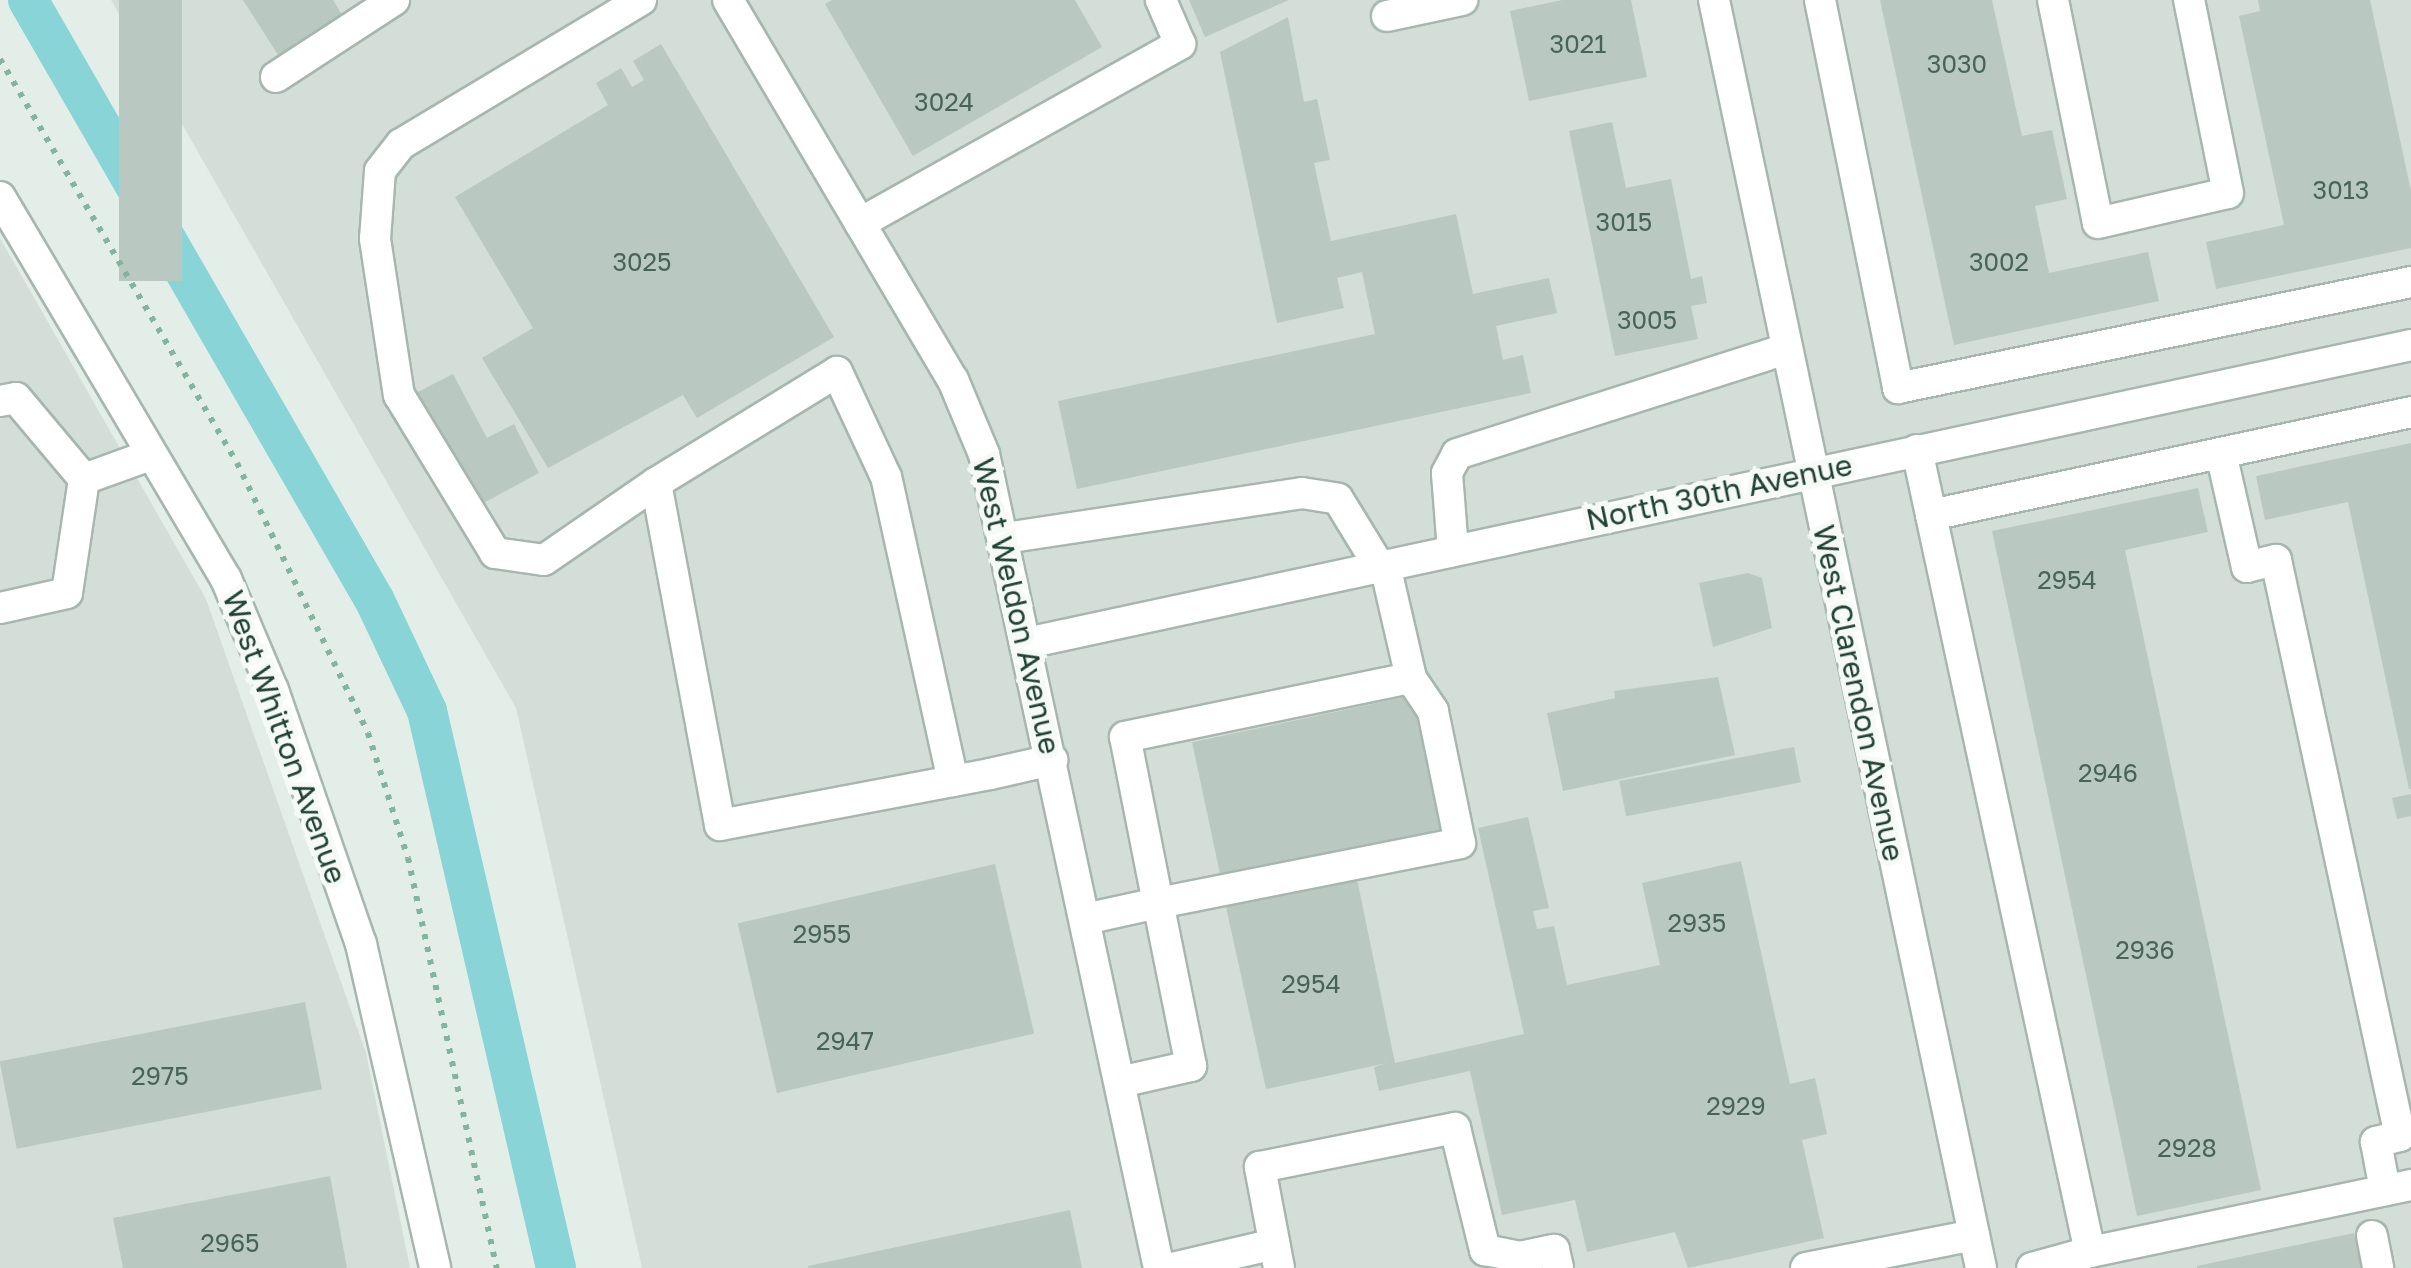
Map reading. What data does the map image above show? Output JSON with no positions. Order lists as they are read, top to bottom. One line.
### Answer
{"streets":{"street":["North 30th Avenue","West Weldon Avenue","West Clarendon Avenue","West Whitton Avenue"]},"crossings":[["North 30th Avenue","West Weldon Avenue"],["North 30th Avenue","West Clarendon Avenue"]],"house_numbers":["3021","3030","3024","3013","3015","3025","3002","3005","2954","2946","2935","2955","2936","2954","2947","2975","2929","2928","2965"]}
